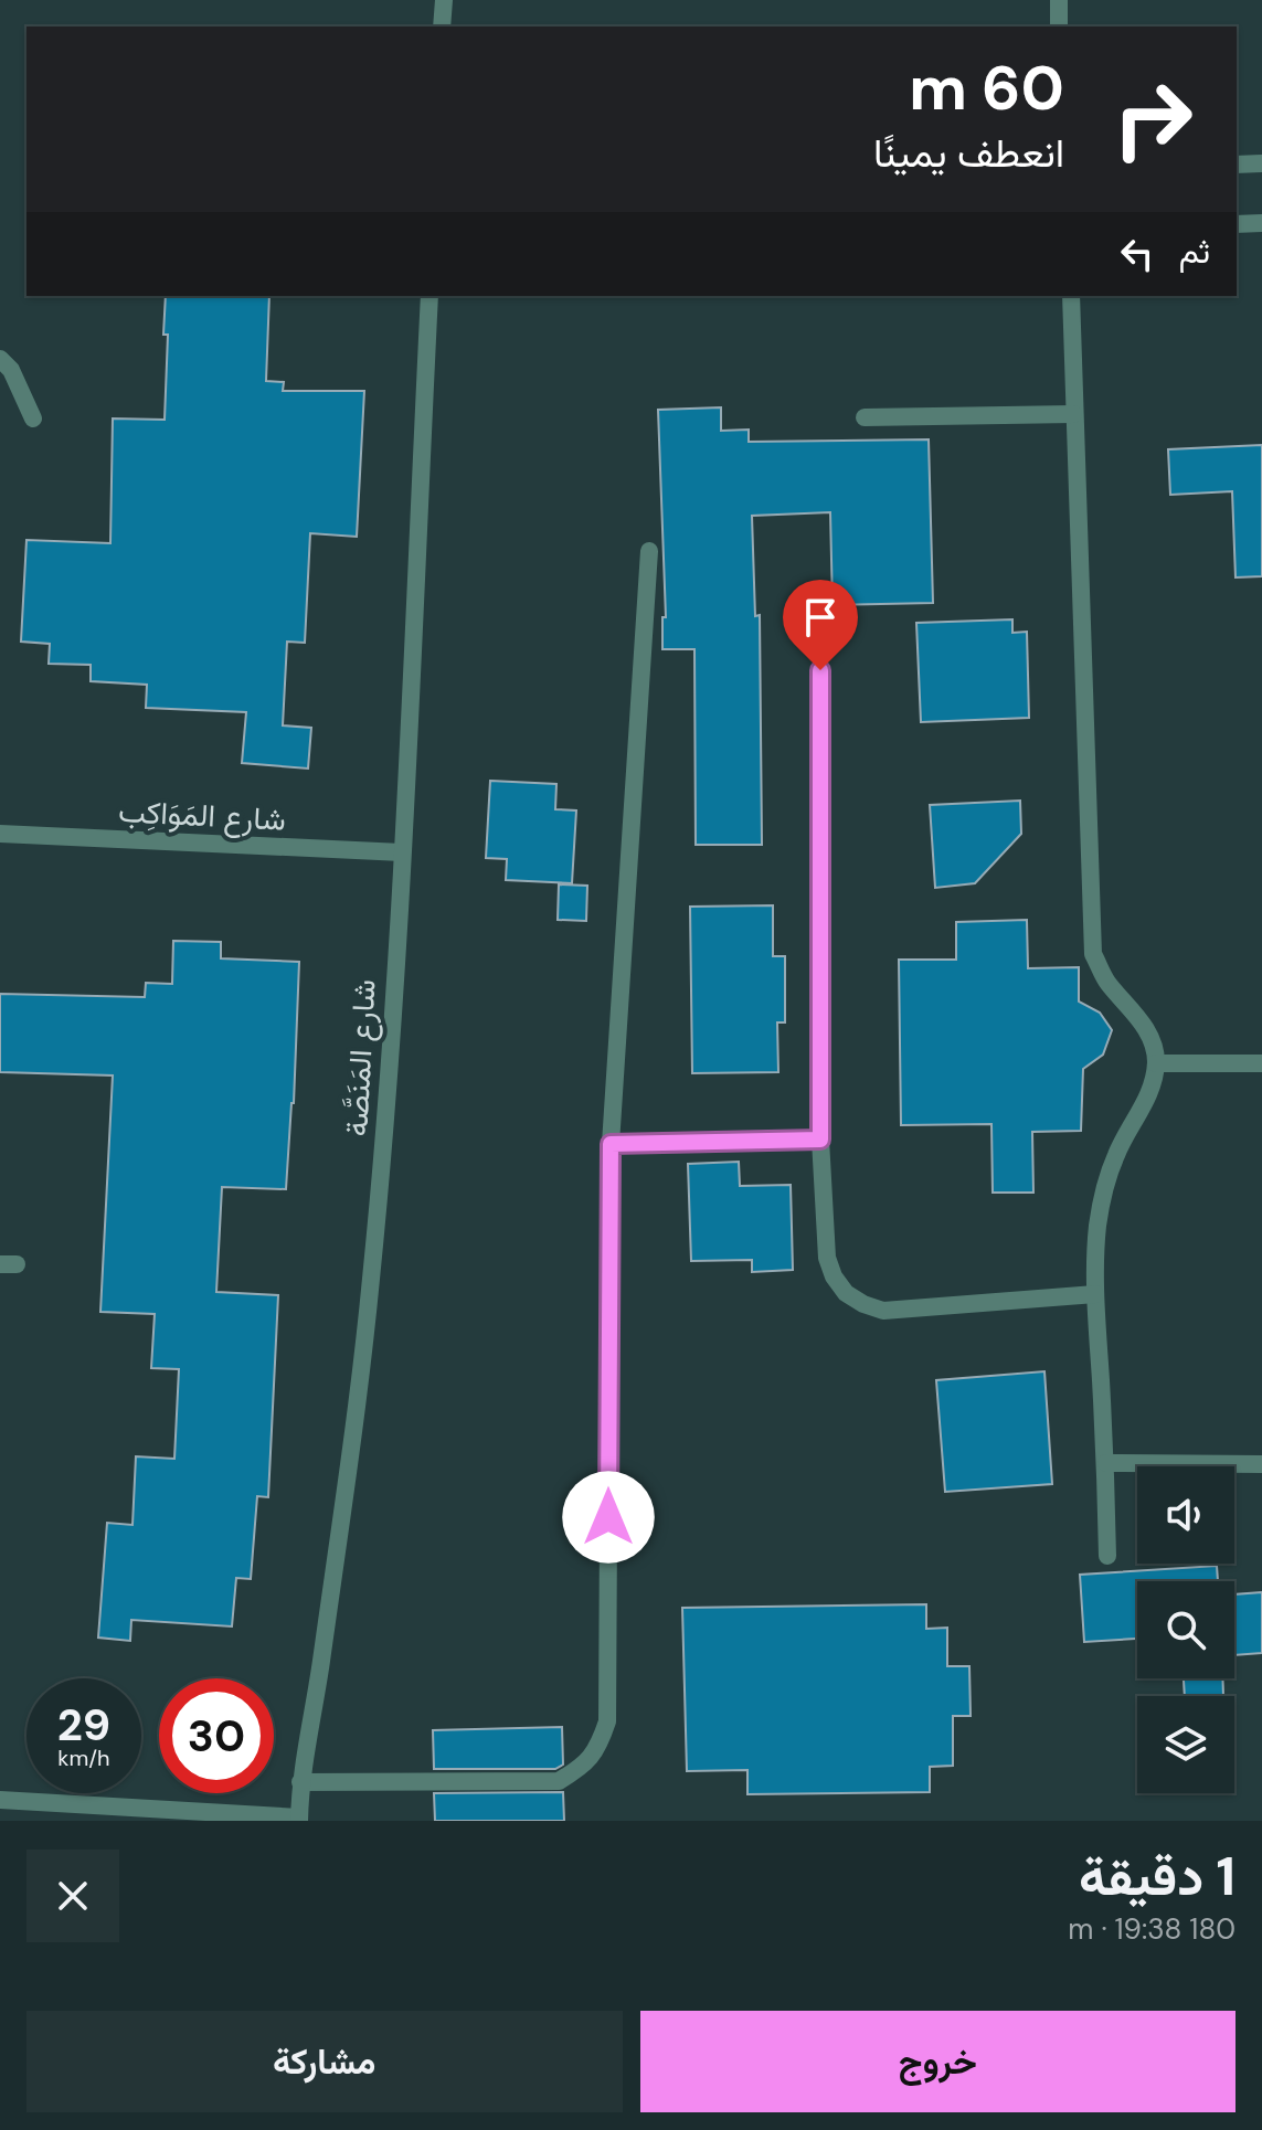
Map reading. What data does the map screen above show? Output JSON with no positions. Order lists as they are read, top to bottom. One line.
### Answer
{"streets":{"street":["شارع المَوَاكِب","شارع المَنَصَّة"]},"crossings":[["شارع المَوَاكِب","شارع المَنَصَّة"]],"page":{"turn":["60 m","انعطف يمينًا"],"then":"ثم","speed":"29 km/h","limit":"30","heading":["1 دقيقة","180 m · 19:38"],"buttons":["خروج","مشاركة"]}}
